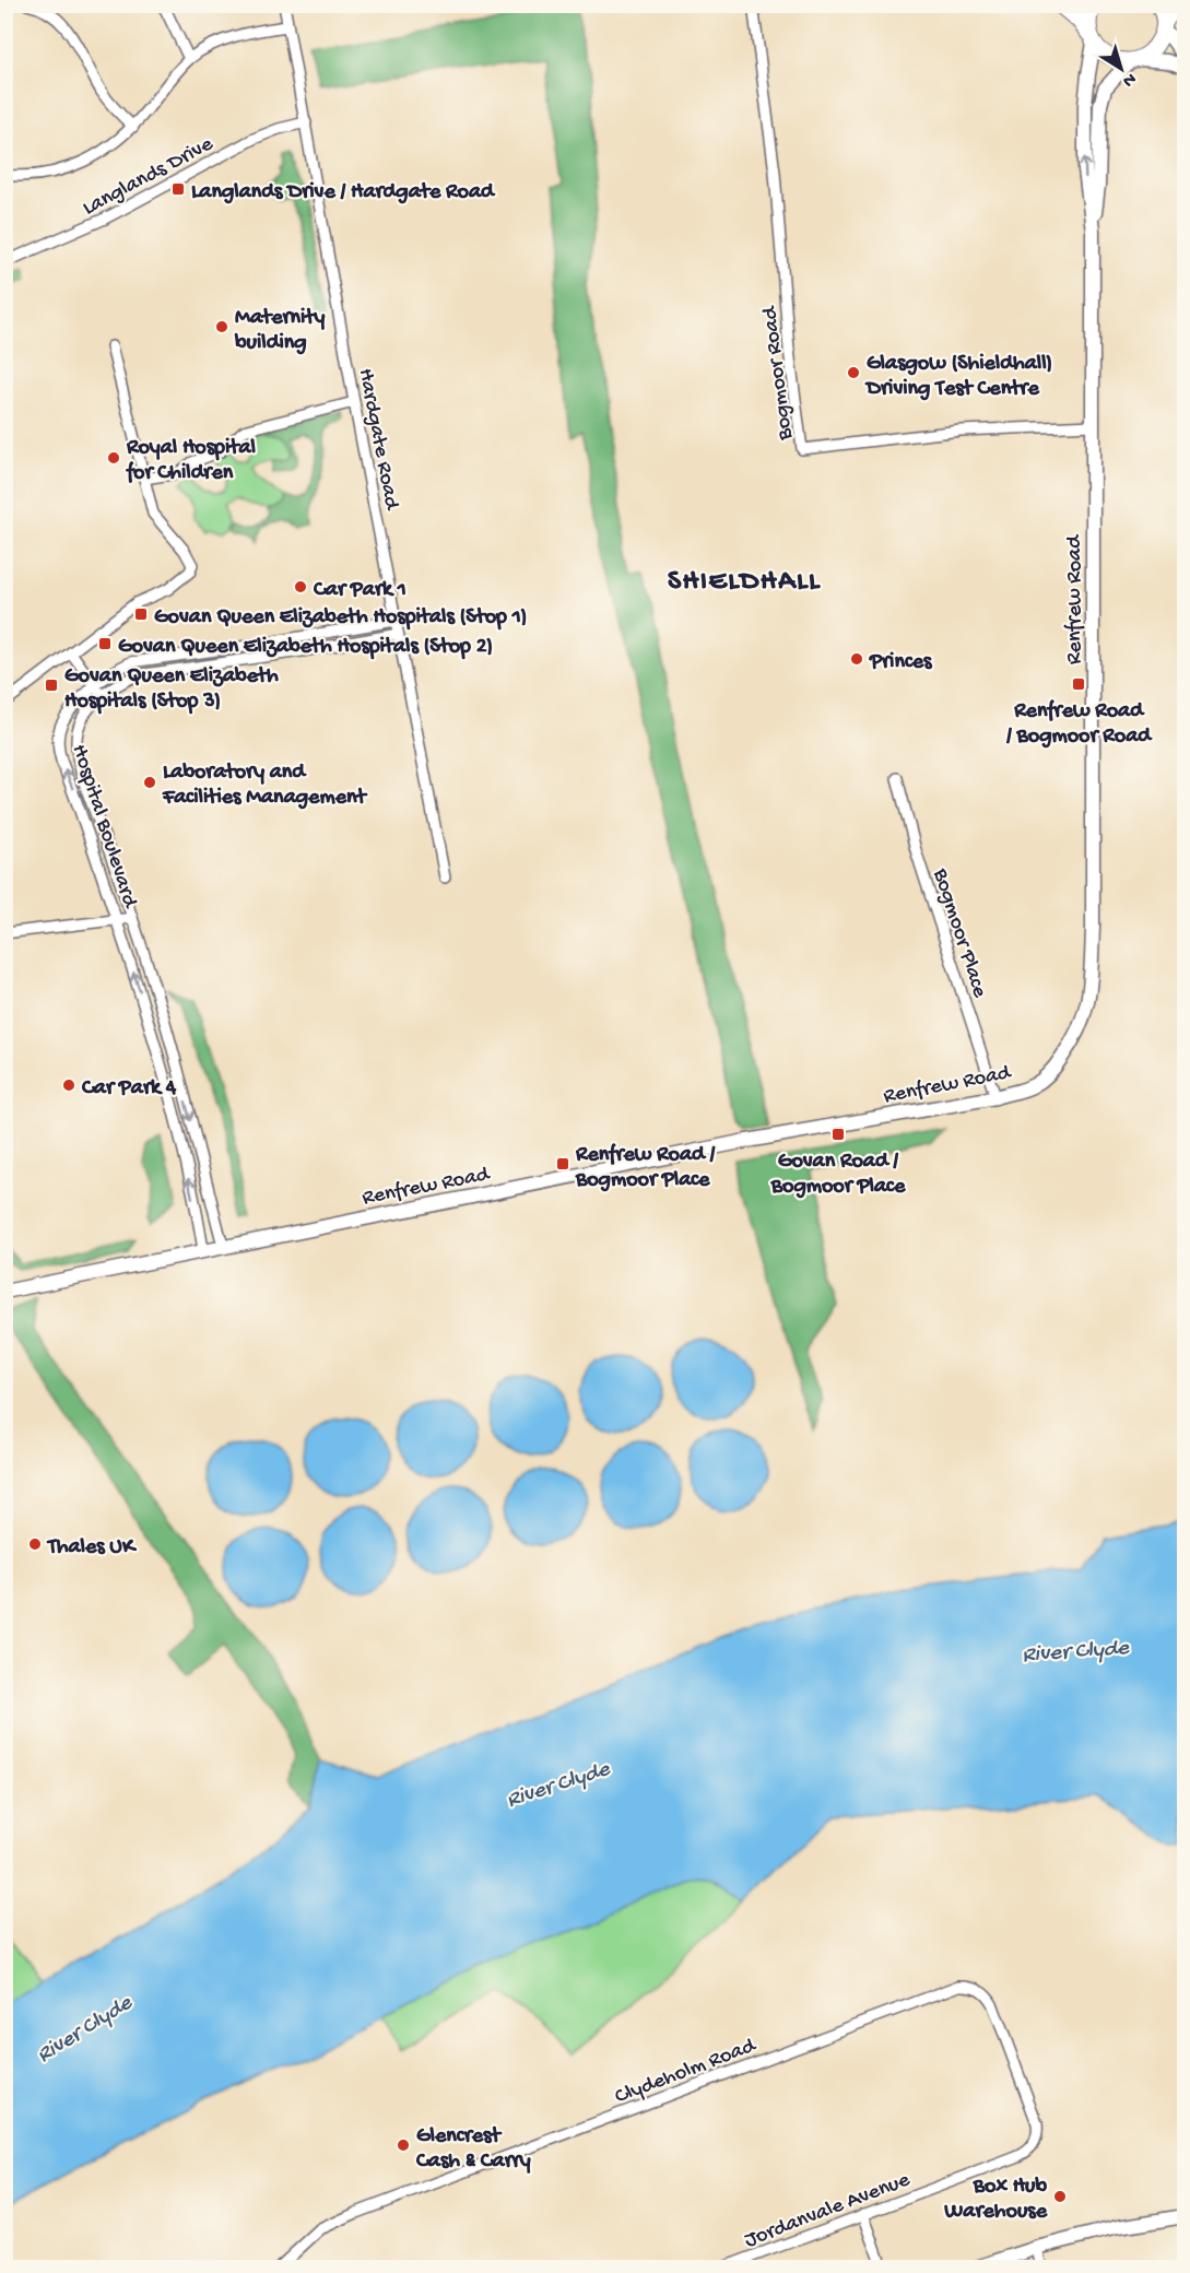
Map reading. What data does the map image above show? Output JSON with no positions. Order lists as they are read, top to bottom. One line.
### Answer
{"streets":{"street":["Langlands Drive","Bogmoor Road","Hardgate Road","Renfrew Road","Hospital Boulevard","Bogmoor Place","Clydeholm Road","Jordanvale Avenue"]},"crossings":[["Langlands Drive","Hardgate Road"],["Bogmoor Road","Renfrew Road"],["Hardgate Road","Hospital Boulevard"],["Renfrew Road","Hospital Boulevard"],["Renfrew Road","Bogmoor Place"],["Clydeholm Road","Jordanvale Avenue"]],"districts":["SHIELDHALL"],"water":["River Clyde"],"places":{"transit":["Langlands Drive / Hardgate Road","Govan Queen Elizabeth Hospitals (Stop 1)","Govan Queen Elizabeth Hospitals (Stop 2)","Renfrew Road / Bogmoor Road","Govan Queen Elizabeth Hospitals (Stop 3)","Govan Road / Bogmoor Place","Renfrew Road / Bogmoor Place"],"other":["Maternity building","Glasgow (Shieldhall) Driving Test Centre","Royal Hospital for Children","Car Park 1","Princes","Laboratory and Facilities Management","Car Park 4","Thales UK","Glencrest Cash & Carry","Box Hub Warehouse"]},"north":"bottom right"}
